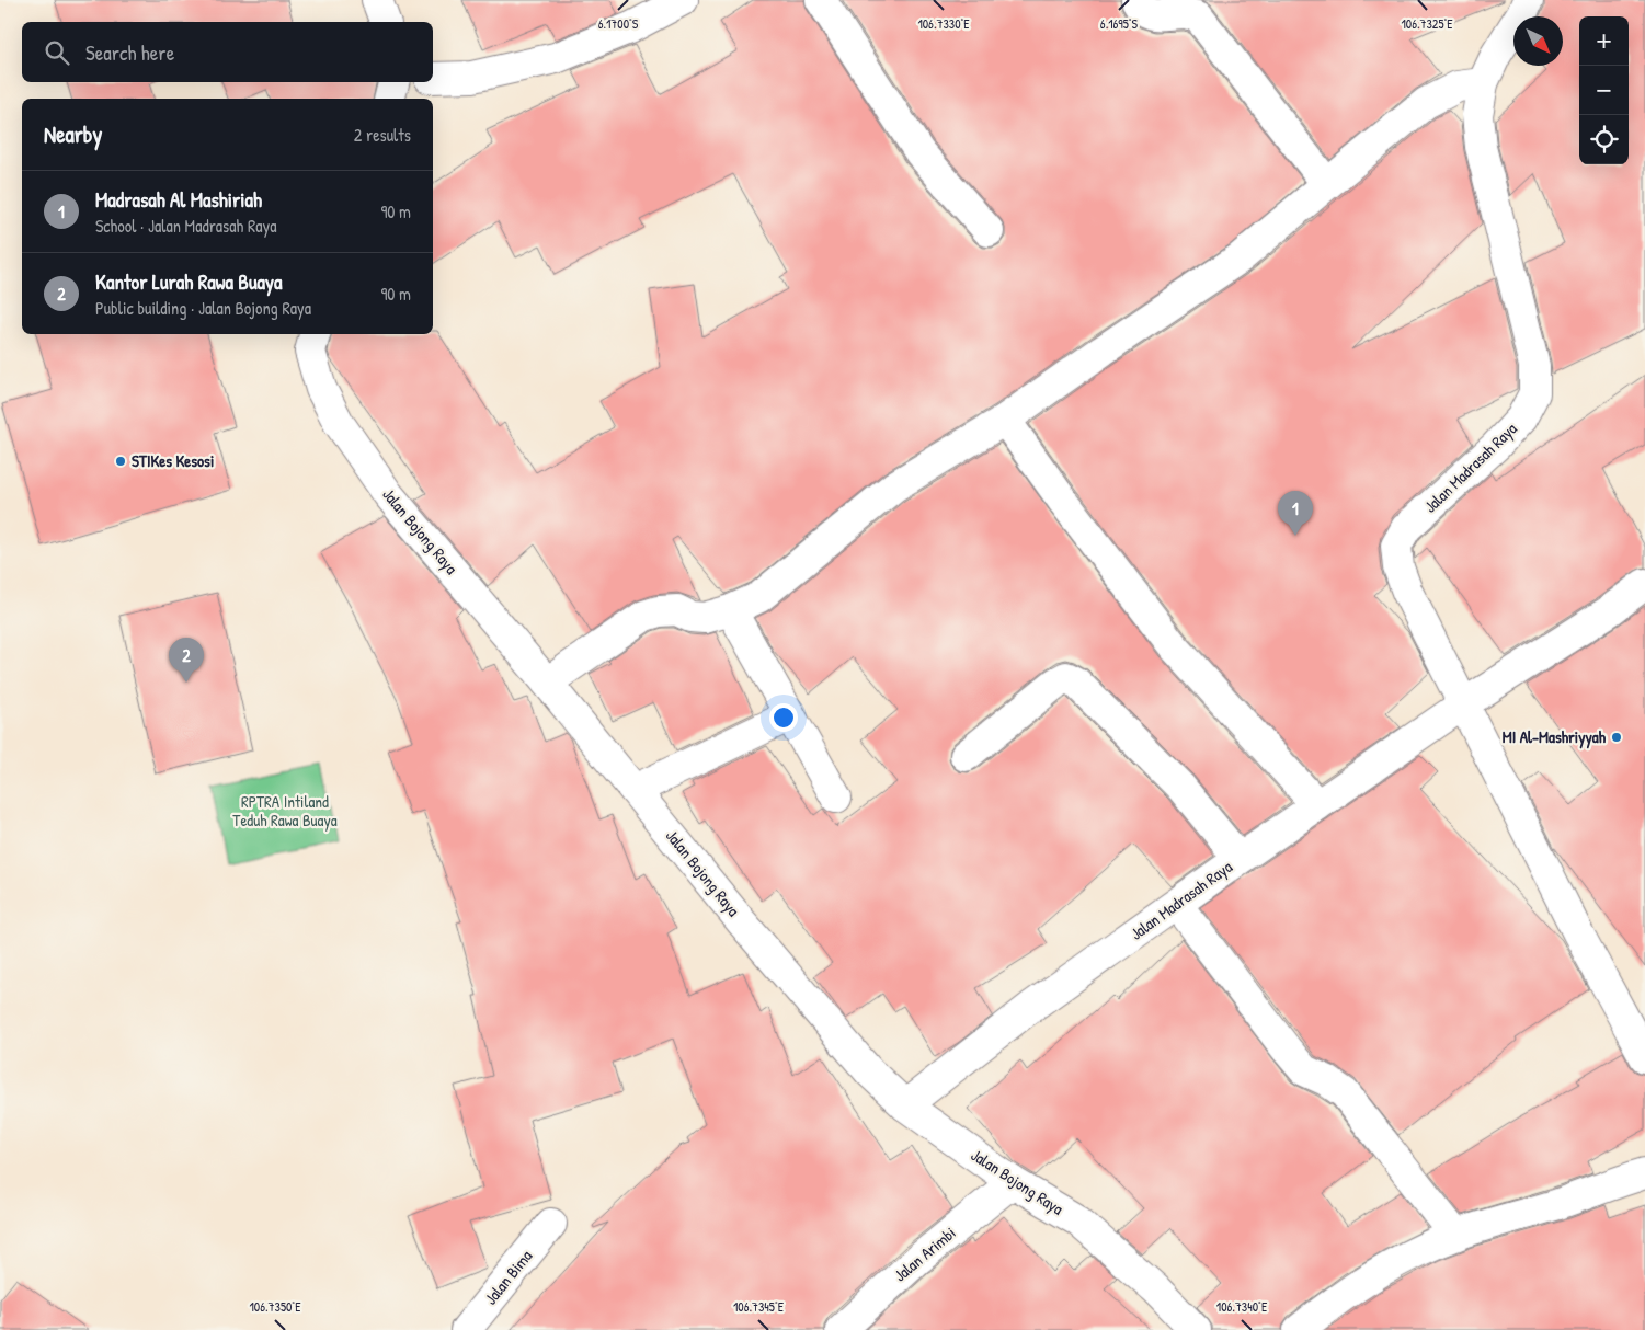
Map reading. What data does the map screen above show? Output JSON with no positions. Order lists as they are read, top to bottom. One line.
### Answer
{"streets":{"street":["Jalan Madrasah Raya","Jalan Bojong Raya","Jalan Arimbi","Jalan Bima"]},"crossings":[["Jalan Madrasah Raya","Jalan Bojong Raya"],["Jalan Bojong Raya","Jalan Arimbi"]],"parks":["RPTRA Intiland Teduh Rawa Buaya"],"places":["STIKes Kesosi","MI Al-Mashriyyah"],"north":"bottom right","page":{"map_buttons":["+","−"],"search":"Search here","heading":["Nearby","2 results"],"list":[{"mark":"1","name":"Madrasah Al Mashiriah","note":"School · Jalan Madrasah Raya","value":"90 m"},{"mark":"2","name":"Kantor Lurah Rawa Buaya","note":"Public building · Jalan Bojong Raya","value":"90 m"}],"pins":["1","2"]},"coordinates":["6.1700°S","6.1695°S","106.7325°E","106.7330°E","106.7350°E","106.7345°E","106.7340°E"]}
